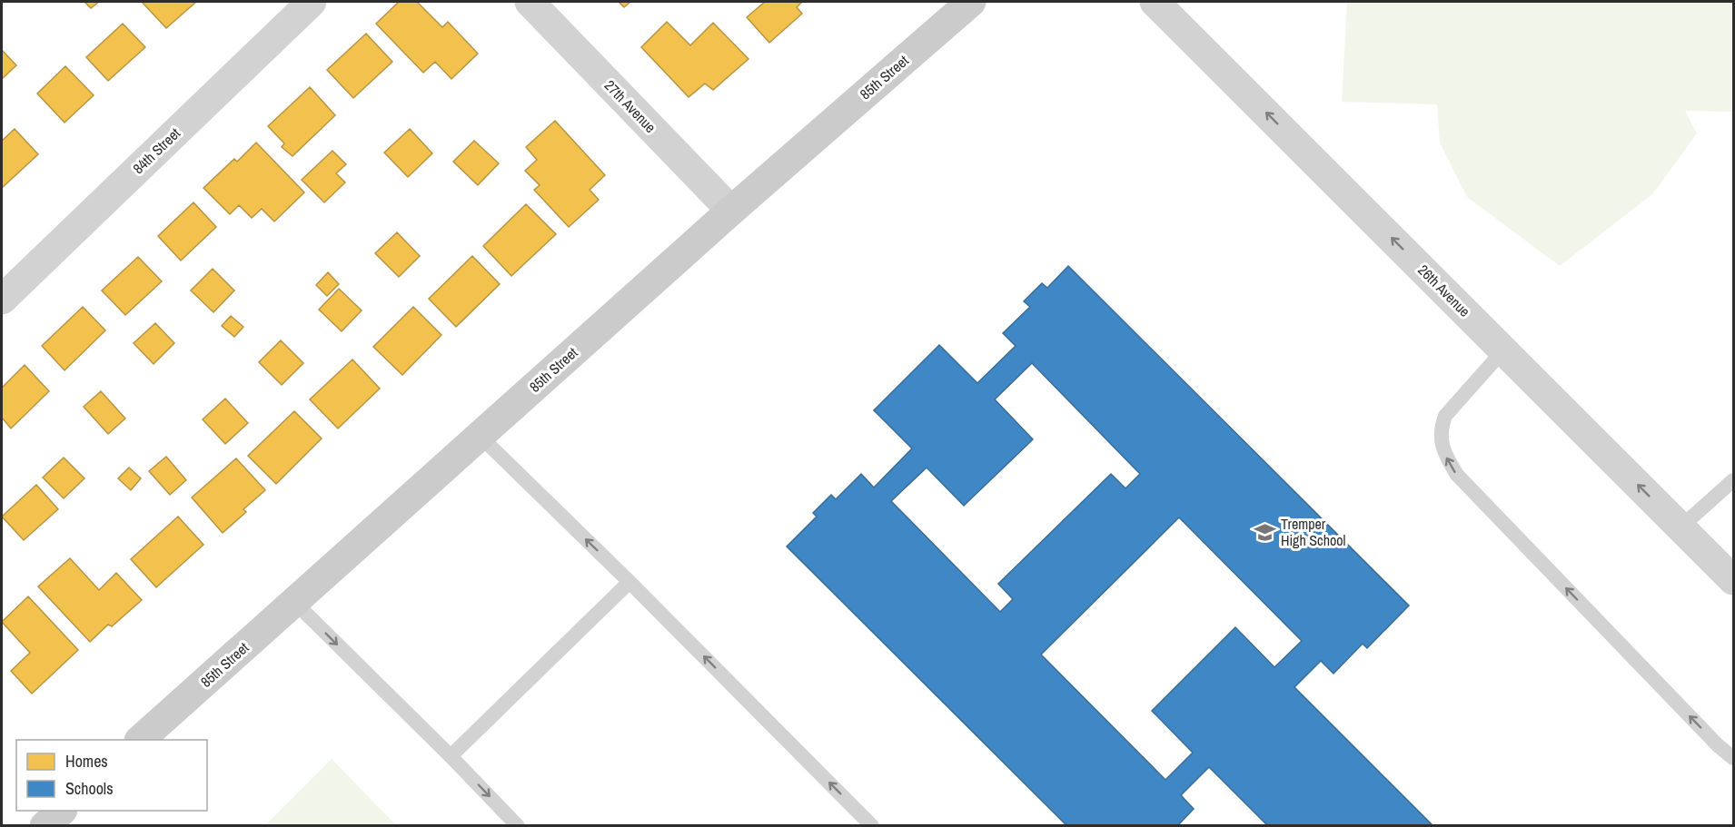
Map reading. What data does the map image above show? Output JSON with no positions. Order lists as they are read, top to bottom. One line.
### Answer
{"streets":{"street":["85th Street","27th Avenue","84th Street","26th Avenue"]},"crossings":[["85th Street","27th Avenue"]],"one_way":["26th Avenue"],"places":{"school or university":["Tremper High School"]},"legend":["Homes","Schools"]}
